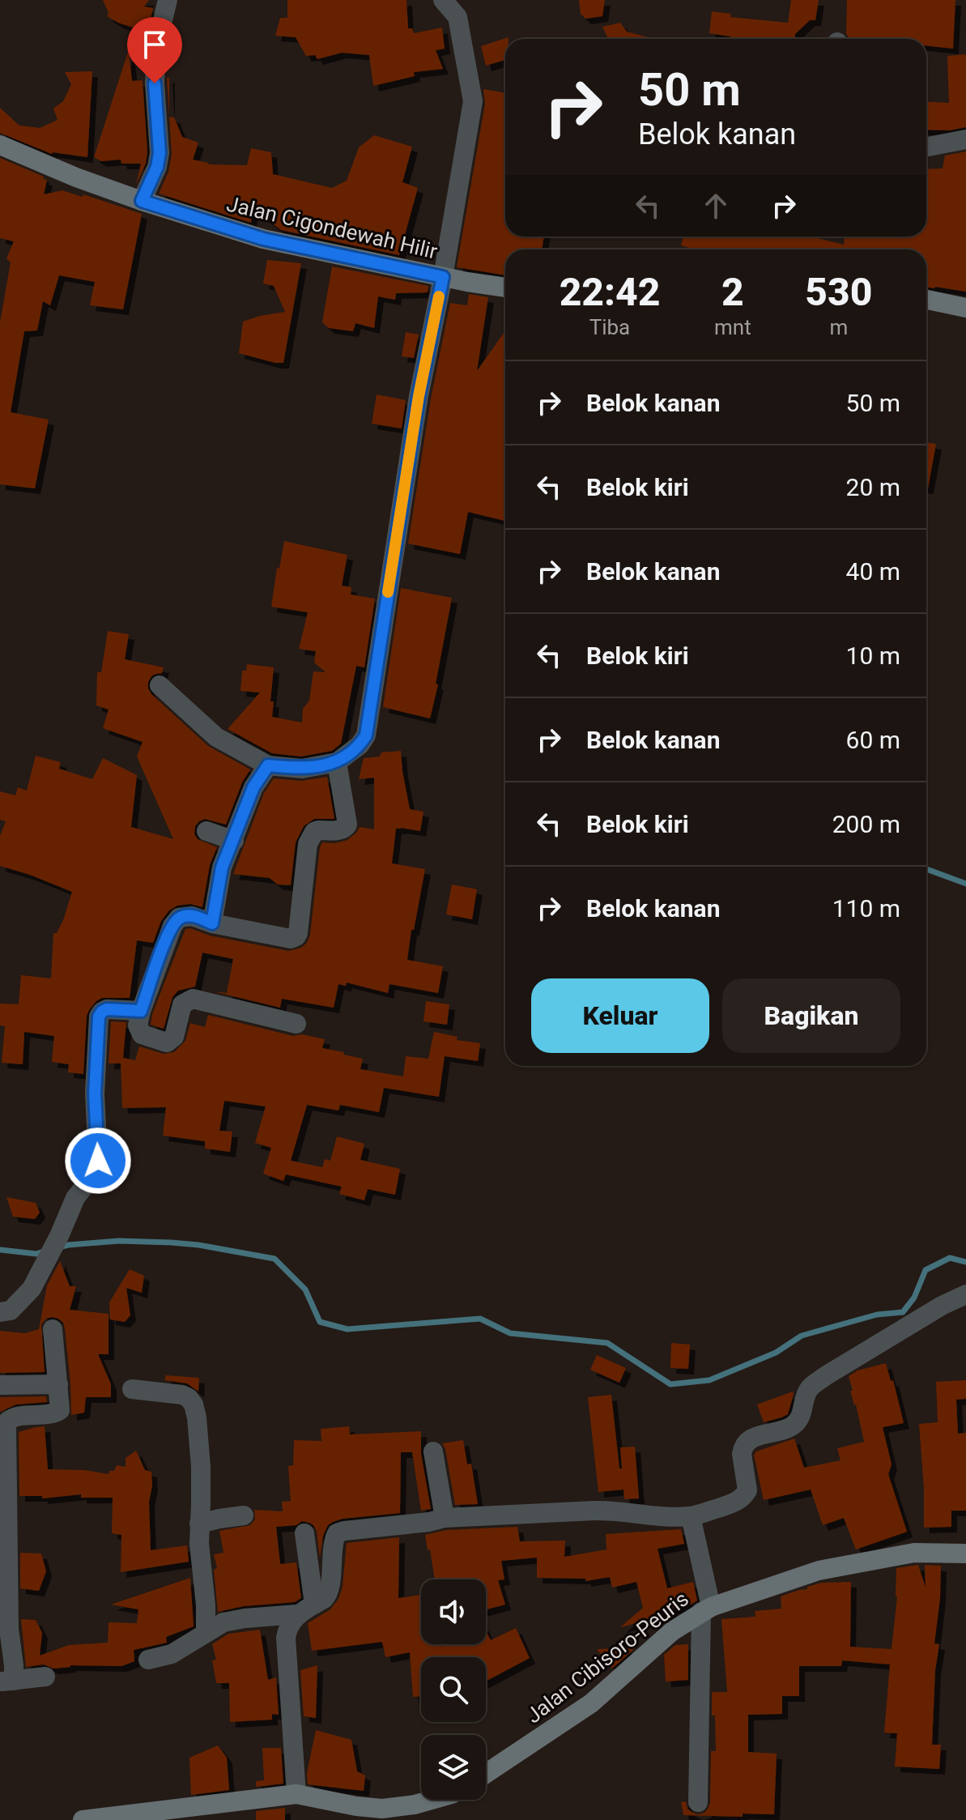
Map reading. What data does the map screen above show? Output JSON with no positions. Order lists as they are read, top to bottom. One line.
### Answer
{"streets":{"street":["Jalan Cigondewah Hilir","Jalan Cibisoro-Peuris"]},"page":{"turn":["50 m","Belok kanan"],"eta":["22:42","Tiba","2","mnt","530","m"],"list":[{"name":"Belok kanan","value":"50 m"},{"name":"Belok kiri","value":"20 m"},{"name":"Belok kanan","value":"40 m"},{"name":"Belok kiri","value":"10 m"},{"name":"Belok kanan","value":"60 m"},{"name":"Belok kiri","value":"200 m"},{"name":"Belok kanan","value":"110 m"}],"buttons":["Keluar","Bagikan"]}}
